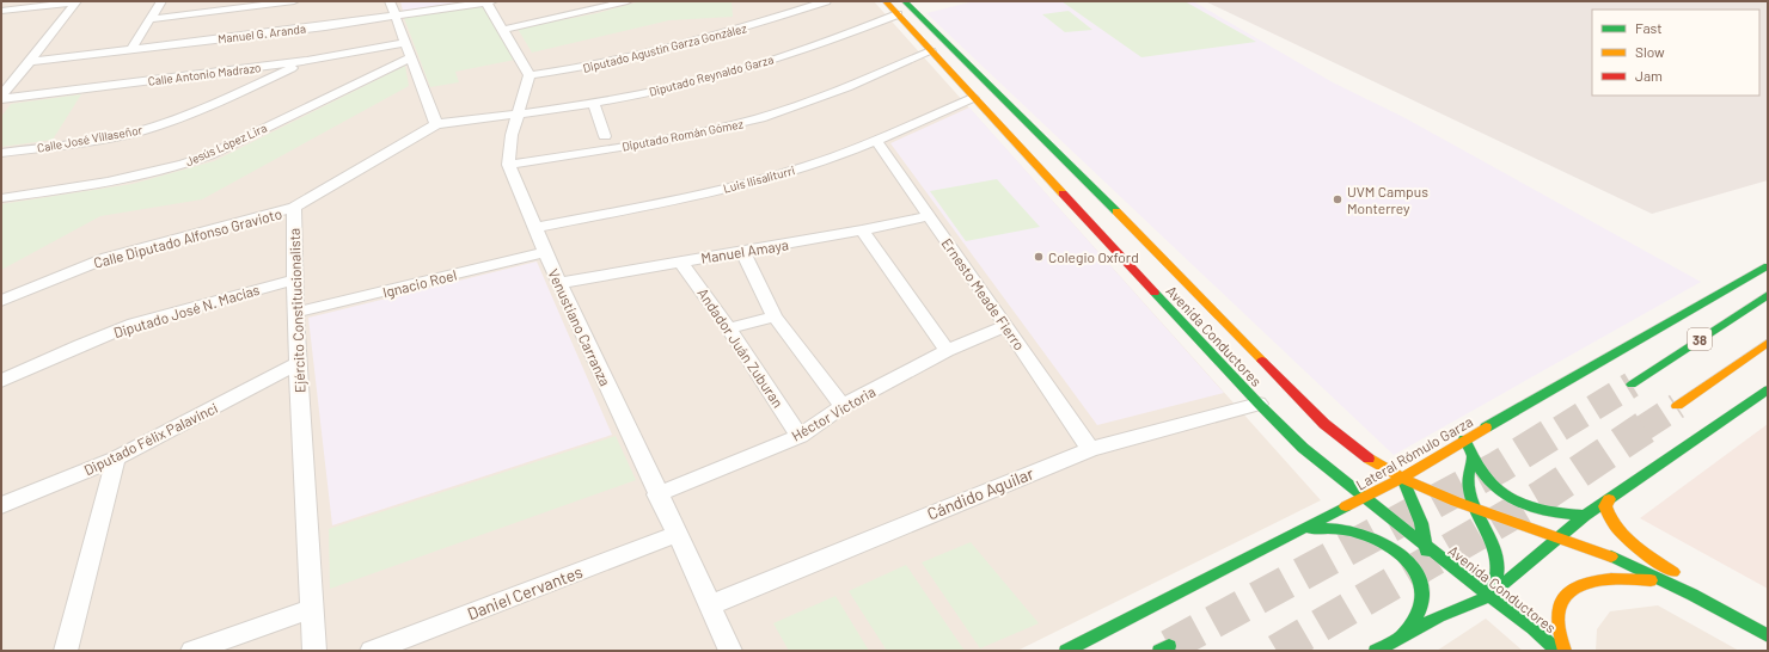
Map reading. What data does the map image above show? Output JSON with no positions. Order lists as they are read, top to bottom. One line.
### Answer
{"streets":{"main road":["Avenida Conductores","38","Lateral Rómulo Garza"],"street":["Manuel G. Aranda","Diputado Agustín Garza González","Calle Antonio Madrazo","Diputado Reynaldo Garza","Diputado Román Gómez","Calle José Villaseñor","Jesús López Lira","Luis Ilisaliturri","Calle Diputado Alfonso Gravioto","Manuel Amaya","Ignacio Roel","Ernesto Meade Fierro","Diputado José N. Macías","Ejército Constitucionalista","Venustiano Carranza","Andador Juán Zuburan","Héctor Victoria","Diputado Félix Palavinci","Cándido Aguilar","Daniel Cervantes"]},"crossings":[["Calle Antonio Madrazo","Calle José Villaseñor"],["Calle Antonio Madrazo","Jesús López Lira"],["Diputado Reynaldo Garza","Ejército Constitucionalista"],["Diputado Reynaldo Garza","Avenida Conductores"],["Diputado Román Gómez","Venustiano Carranza"],["Diputado Román Gómez","Avenida Conductores"],["Luis Ilisaliturri","Ernesto Meade Fierro"],["Luis Ilisaliturri","Venustiano Carranza"],["Luis Ilisaliturri","Avenida Conductores"],["Calle Diputado Alfonso Gravioto","Ejército Constitucionalista"],["Manuel Amaya","Ernesto Meade Fierro"],["Manuel Amaya","Venustiano Carranza"],["Manuel Amaya","Andador Juán Zuburan"],["Ignacio Roel","Ejército Constitucionalista"],["Ignacio Roel","Venustiano Carranza"],["Ernesto Meade Fierro","Héctor Victoria"],["Ernesto Meade Fierro","Cándido Aguilar"],["Diputado José N. Macías","Ejército Constitucionalista"],["Ejército Constitucionalista","Diputado Félix Palavinci"],["Venustiano Carranza","Héctor Victoria"],["Venustiano Carranza","Cándido Aguilar"],["Venustiano Carranza","Daniel Cervantes"],["Avenida Conductores","Lateral Rómulo Garza"],["Avenida Conductores","Cándido Aguilar"],["Andador Juán Zuburan","Héctor Victoria"]],"places":["UVM Campus Monterrey","Colegio Oxford"],"legend":["Fast","Slow","Jam"]}
